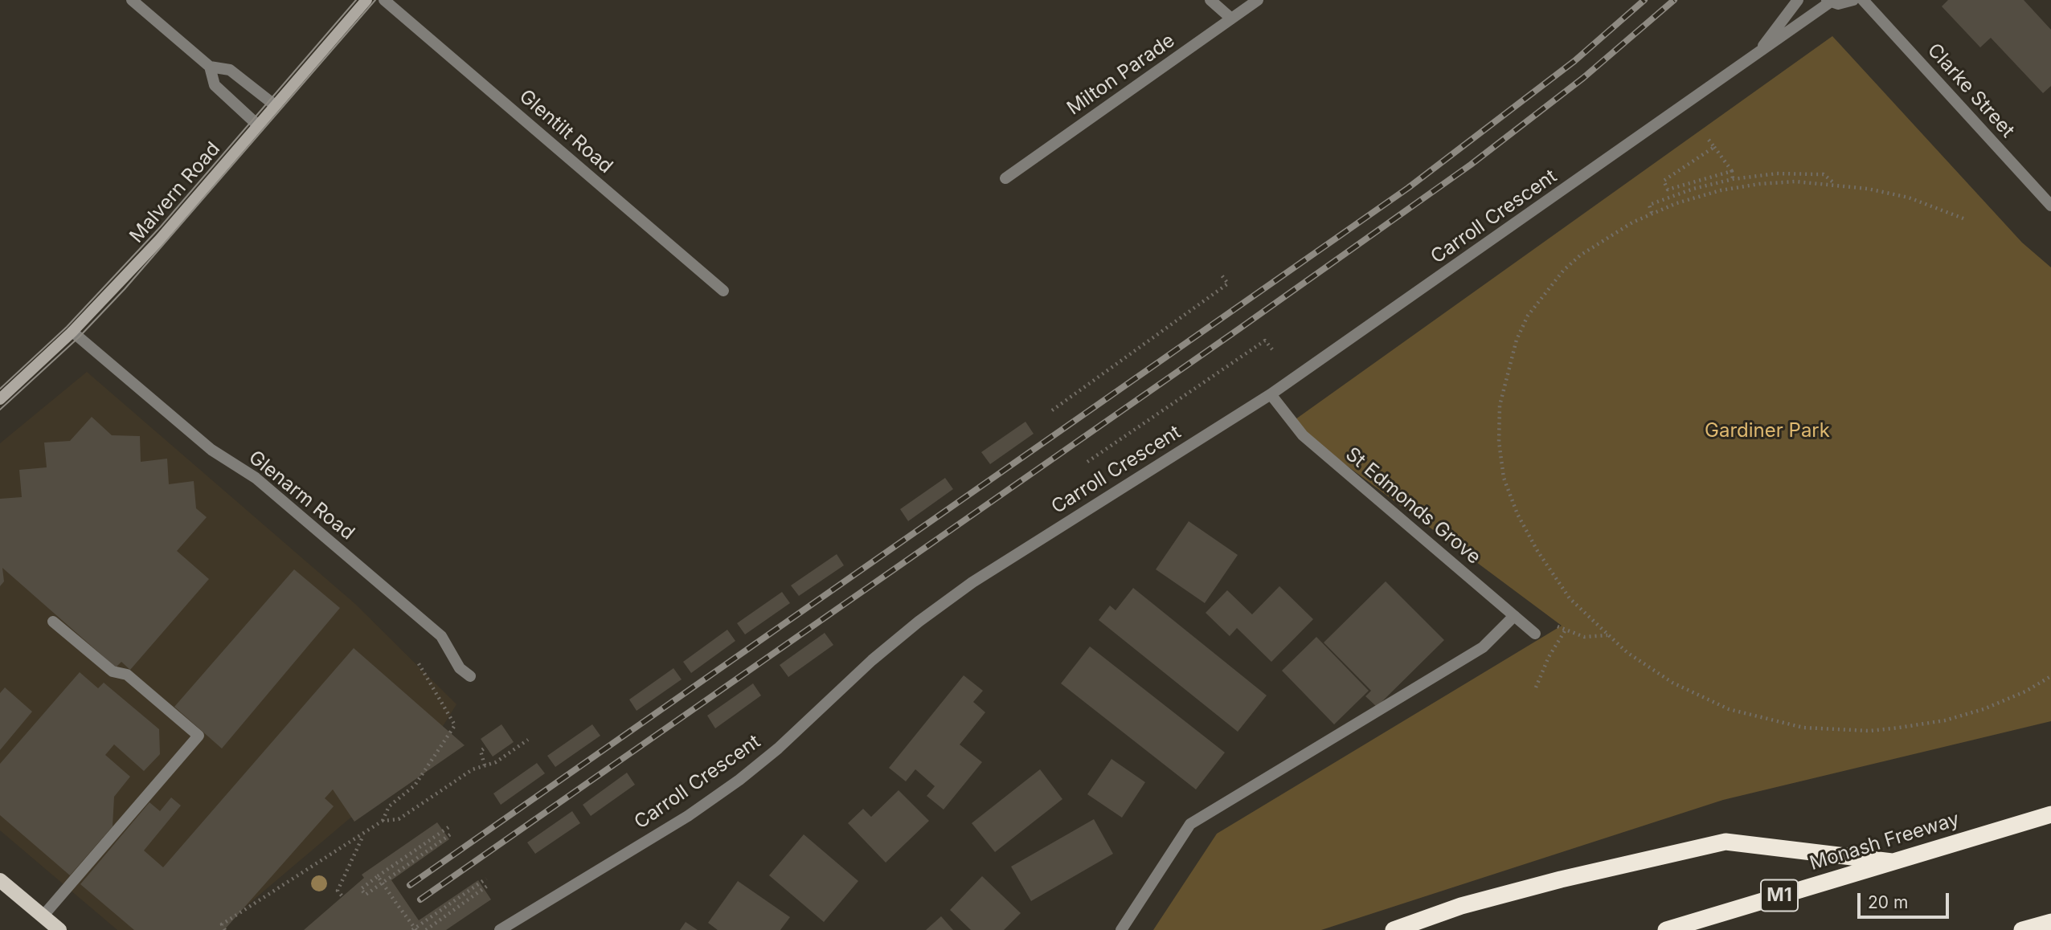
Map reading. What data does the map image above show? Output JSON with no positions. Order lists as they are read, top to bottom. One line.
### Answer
{"streets":{"highway":["Monash Freeway","M1"],"main road":["Malvern Road"],"street":["Milton Parade","Clarke Street","Glentilt Road","Carroll Crescent","Glenarm Road","St Edmonds Grove"]},"crossings":[["Malvern Road","Glenarm Road"],["Carroll Crescent","St Edmonds Grove"]],"parks":["Gardiner Park"],"scale_bar":"20 m"}
